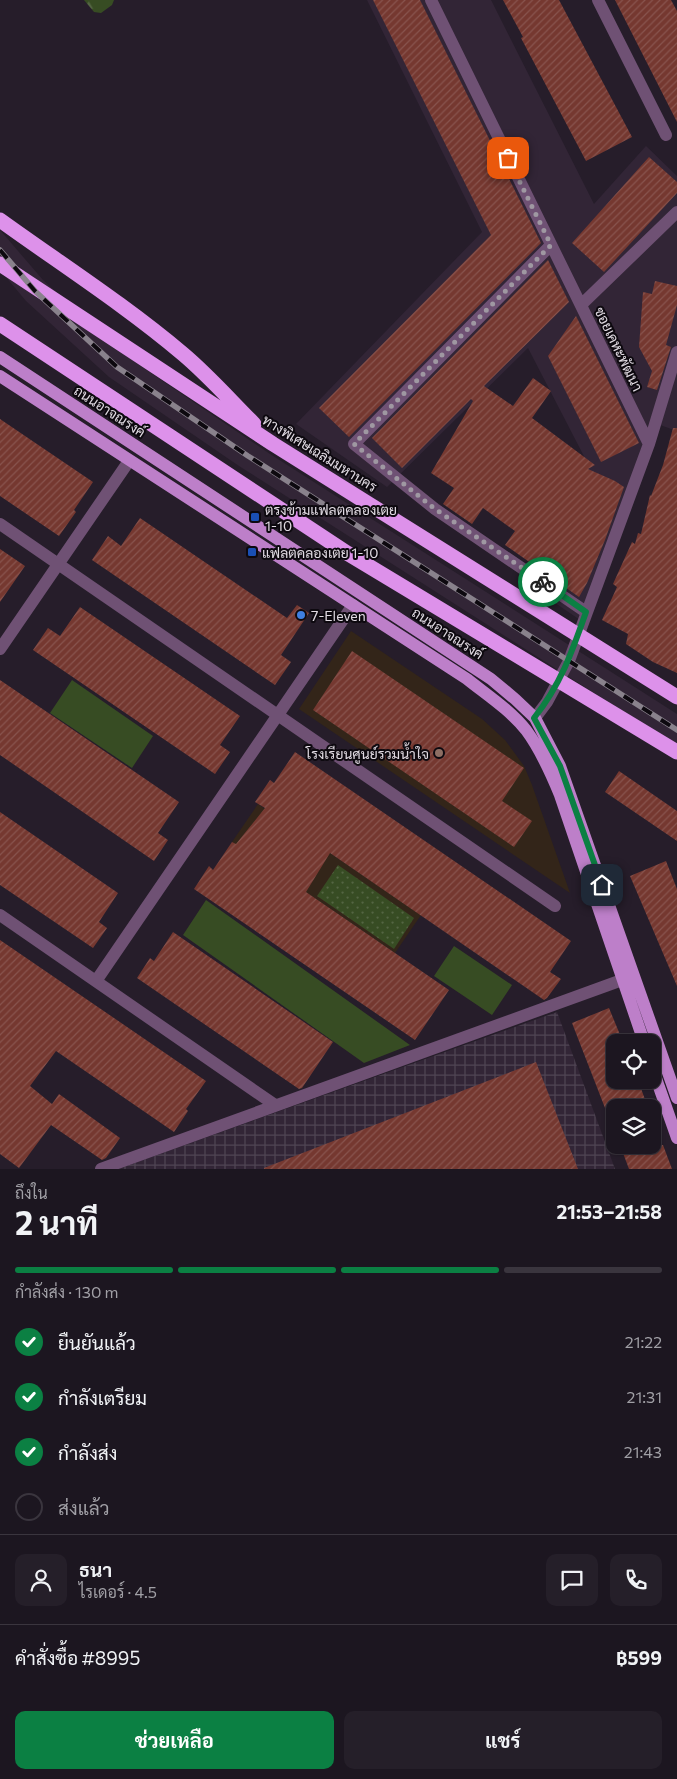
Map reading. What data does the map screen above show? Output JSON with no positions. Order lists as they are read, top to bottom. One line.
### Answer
{"streets":{"highway":["ทางพิเศษเฉลิมมหานคร"],"main road":["ถนนอาจณรงค์"],"street":["ซอยเคหะพัฒนา"]},"places":{"transit":["ตรงข้ามแฟลตคลองเตย 1-10","แฟลตคลองเตย 1-10"],"other":["7-Eleven","โรงเรียนศูนย์รวมน้ำใจ"]},"page":{"heading":["2 นาที","ถึงใน","21:53–21:58"],"panel":["ธนา","ไรเดอร์ · 4.5","คำสั่งซื้อ #8995","฿599"],"bar":"กำลังส่ง · 130 m","list":[["ยืนยันแล้ว","21:22"],["กำลังเตรียม","21:31"],["กำลังส่ง","21:43"],"ส่งแล้ว"],"buttons":["ช่วยเหลือ","แชร์"]}}
